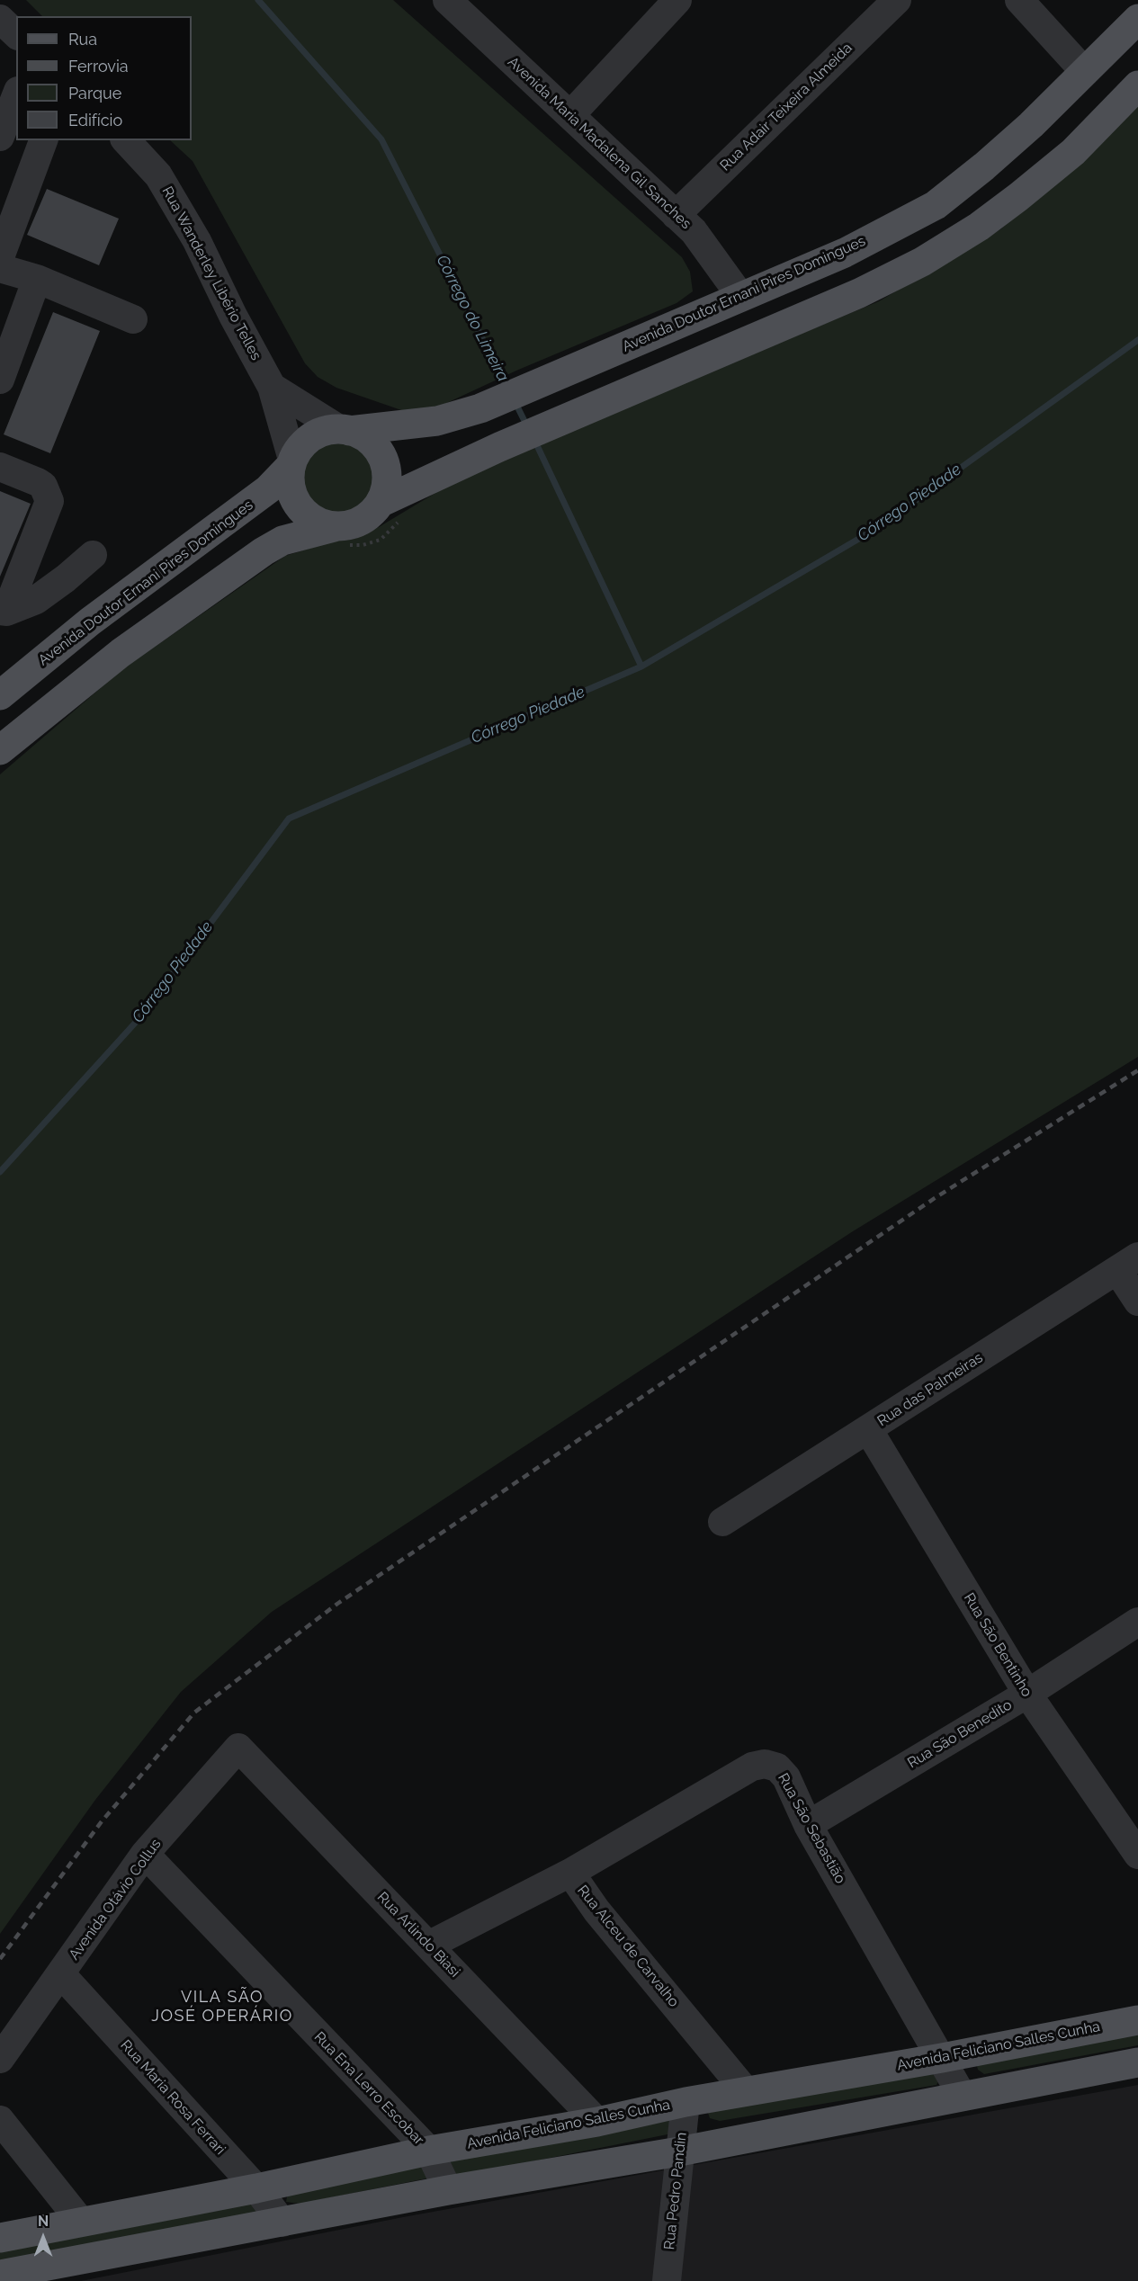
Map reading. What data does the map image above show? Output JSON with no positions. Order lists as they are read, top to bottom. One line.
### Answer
{"streets":{"main road":["Avenida Doutor Ernani Pires Domingues","Avenida Feliciano Salles Cunha"],"street":["Rua Adair Teixeira Almeida","Avenida Maria Madalena Gil Sanches","Rua Wanderley Libério Telles","Rua das Palmeiras","Rua São Bentinho","Rua São Benedito","Rua São Sebastião","Avenida Otávio Collus","Rua Arlindo Biasi","Rua Alceu de Carvalho","Rua Ena Lerro Escobar","Rua Maria Rosa Ferrari","Rua Pedro Pandin"]},"crossings":[["Rua Adair Teixeira Almeida","Avenida Maria Madalena Gil Sanches"],["Avenida Maria Madalena Gil Sanches","Avenida Doutor Ernani Pires Domingues"],["Rua Wanderley Libério Telles","Avenida Doutor Ernani Pires Domingues"],["Rua das Palmeiras","Rua São Bentinho"],["Rua São Bentinho","Rua São Benedito"],["Rua São Benedito","Rua São Sebastião"],["Rua São Sebastião","Rua Alceu de Carvalho"],["Rua São Sebastião","Avenida Feliciano Salles Cunha"],["Avenida Otávio Collus","Rua Arlindo Biasi"],["Avenida Otávio Collus","Rua Ena Lerro Escobar"],["Avenida Otávio Collus","Rua Maria Rosa Ferrari"],["Rua Arlindo Biasi","Rua Alceu de Carvalho"],["Rua Arlindo Biasi","Avenida Feliciano Salles Cunha"],["Rua Alceu de Carvalho","Avenida Feliciano Salles Cunha"],["Avenida Feliciano Salles Cunha","Rua Ena Lerro Escobar"],["Avenida Feliciano Salles Cunha","Rua Maria Rosa Ferrari"],["Avenida Feliciano Salles Cunha","Rua Pedro Pandin"]],"districts":["VILA SÃO JOSÉ OPERÁRIO"],"water":["Córrego do Limeira","Córrego Piedade"],"legend":["Rua","Ferrovia","Parque","Edifício"],"north":"top"}
